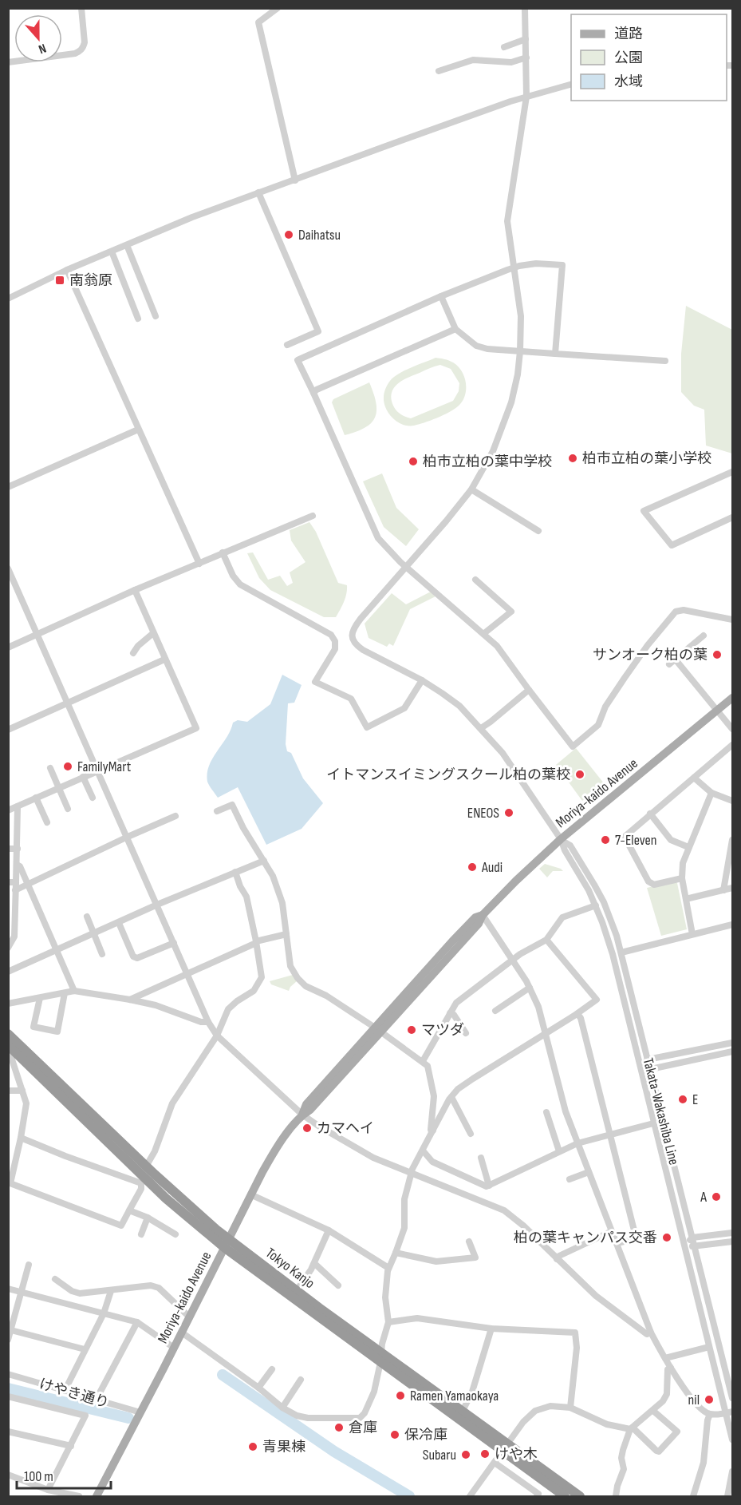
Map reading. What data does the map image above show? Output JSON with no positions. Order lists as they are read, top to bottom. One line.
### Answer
{"streets":{"highway":["Tokyo Kanjo"],"main road":["Moriya-kaido Avenue"],"street":["Takata-Wakashiba Line","けやき通り"]},"crossings":[["Moriya-kaido Avenue","Takata-Wakashiba Line"],["Moriya-kaido Avenue","Tokyo Kanjo"],["Moriya-kaido Avenue","けやき通り"]],"places":{"other":["Daihatsu","柏市立柏の葉小学校","柏市立柏の葉中学校","サンオーク柏の葉","FamilyMart","イトマンスイミングスクール柏の葉校","ENEOS","7-Eleven","Audi","マツダ","E","カマヘイ","A","柏の葉キャンパス交番","Ramen Yamaokaya","nil","倉庫","保冷庫","青果棟","けや木","Subaru"],"transit":["南翁原"]},"legend":["道路","公園","水域"],"scale_bar":"100 m","north":"bottom"}
